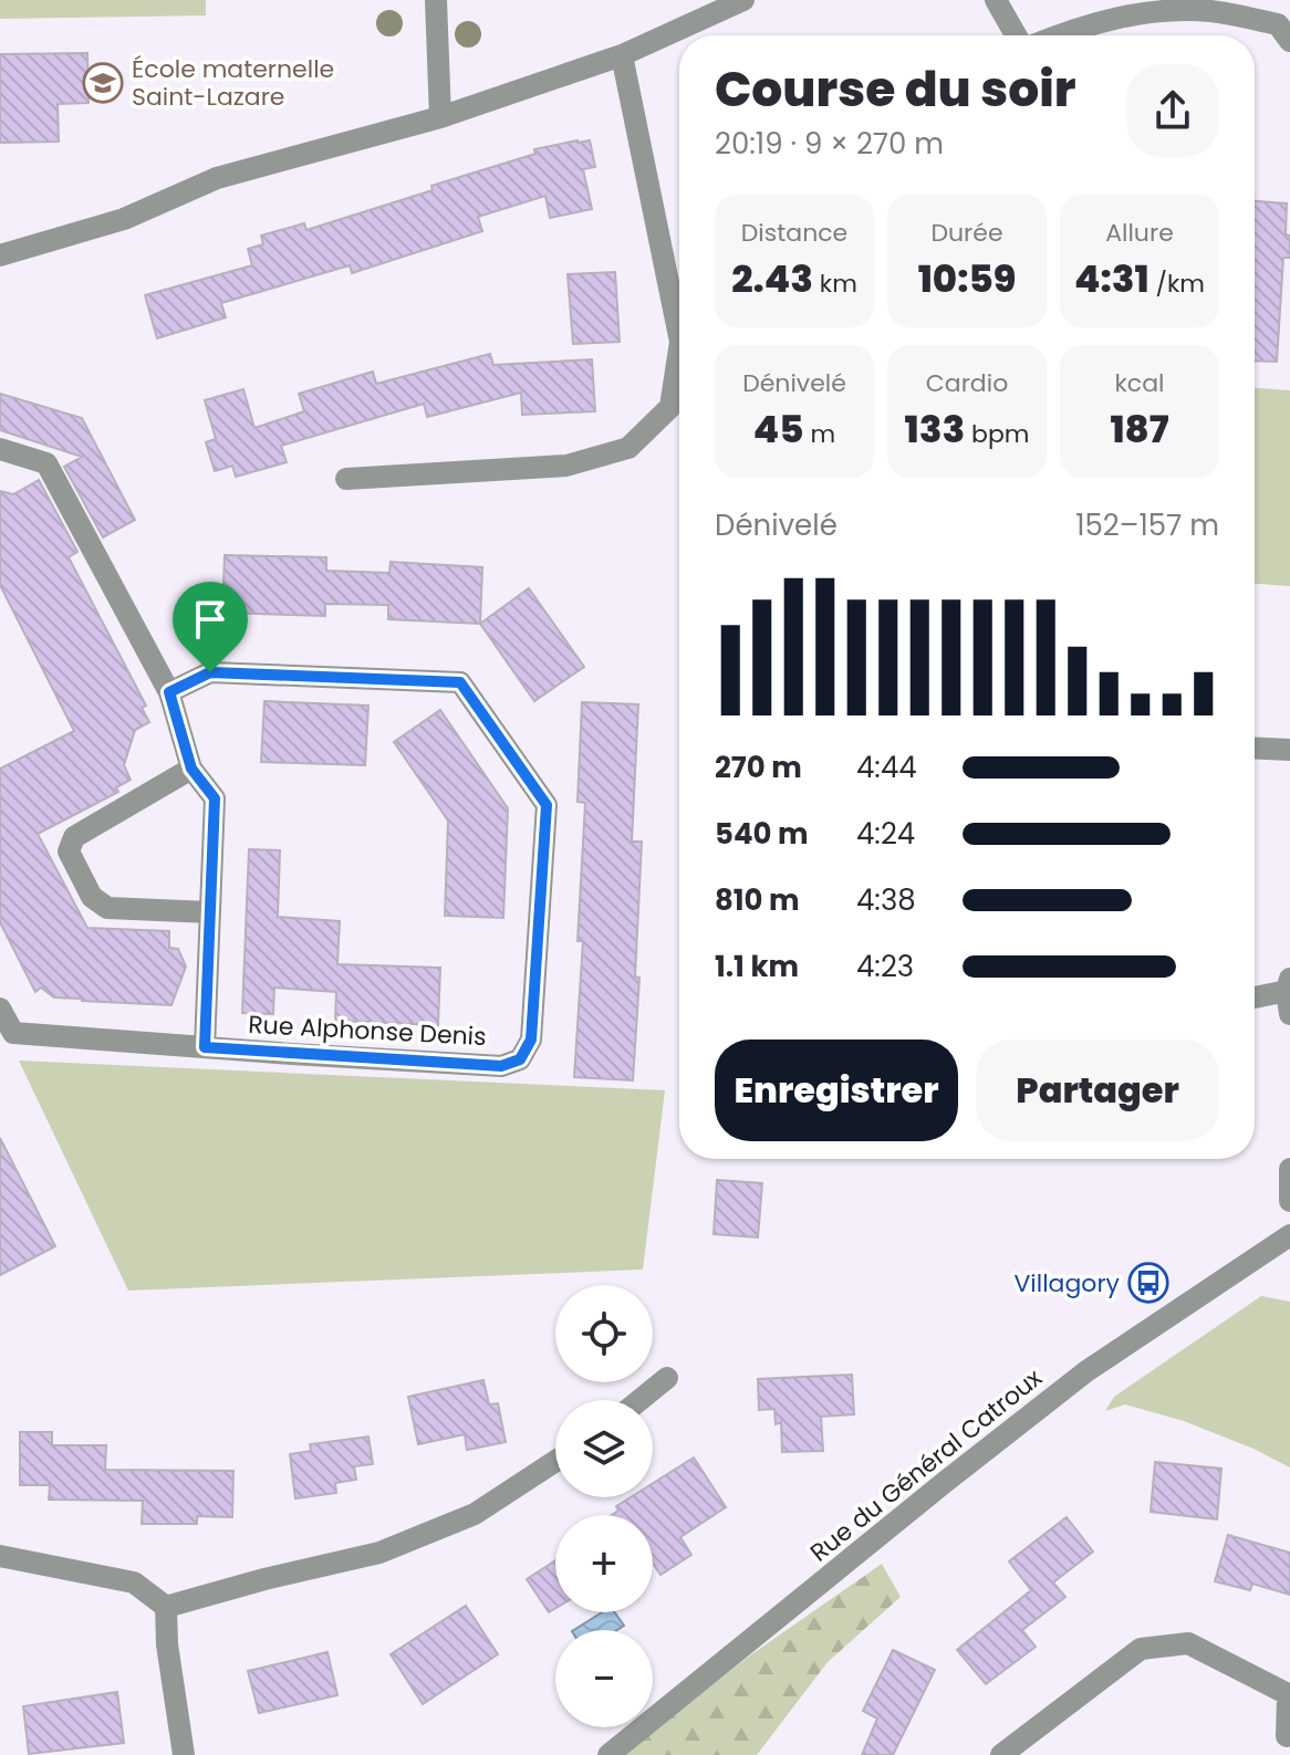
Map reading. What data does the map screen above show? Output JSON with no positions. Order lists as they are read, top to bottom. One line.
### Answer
{"streets":{"street":["Rue Alphonse Denis","Rue du Général Catroux"]},"places":{"school or university":["École maternelle Saint-Lazare"],"bus stop":["Villagory"]},"page":{"heading":["Course du soir","20:19 · 9 × 270 m"],"stats":[["Distance","2.43 km"],["Durée","10:59"],["Allure","4:31 /km"],["Dénivelé","45 m"],["Cardio","133 bpm"],["kcal","187"]],"chart":["Dénivelé","152–157 m"],"list":[{"name":"270 m","note":"4:44"},{"name":"540 m","note":"4:24"},{"name":"810 m","note":"4:38"},{"name":"1.1 km","note":"4:23"}],"buttons":["Enregistrer","Partager"],"map_buttons":["+","−"]}}
